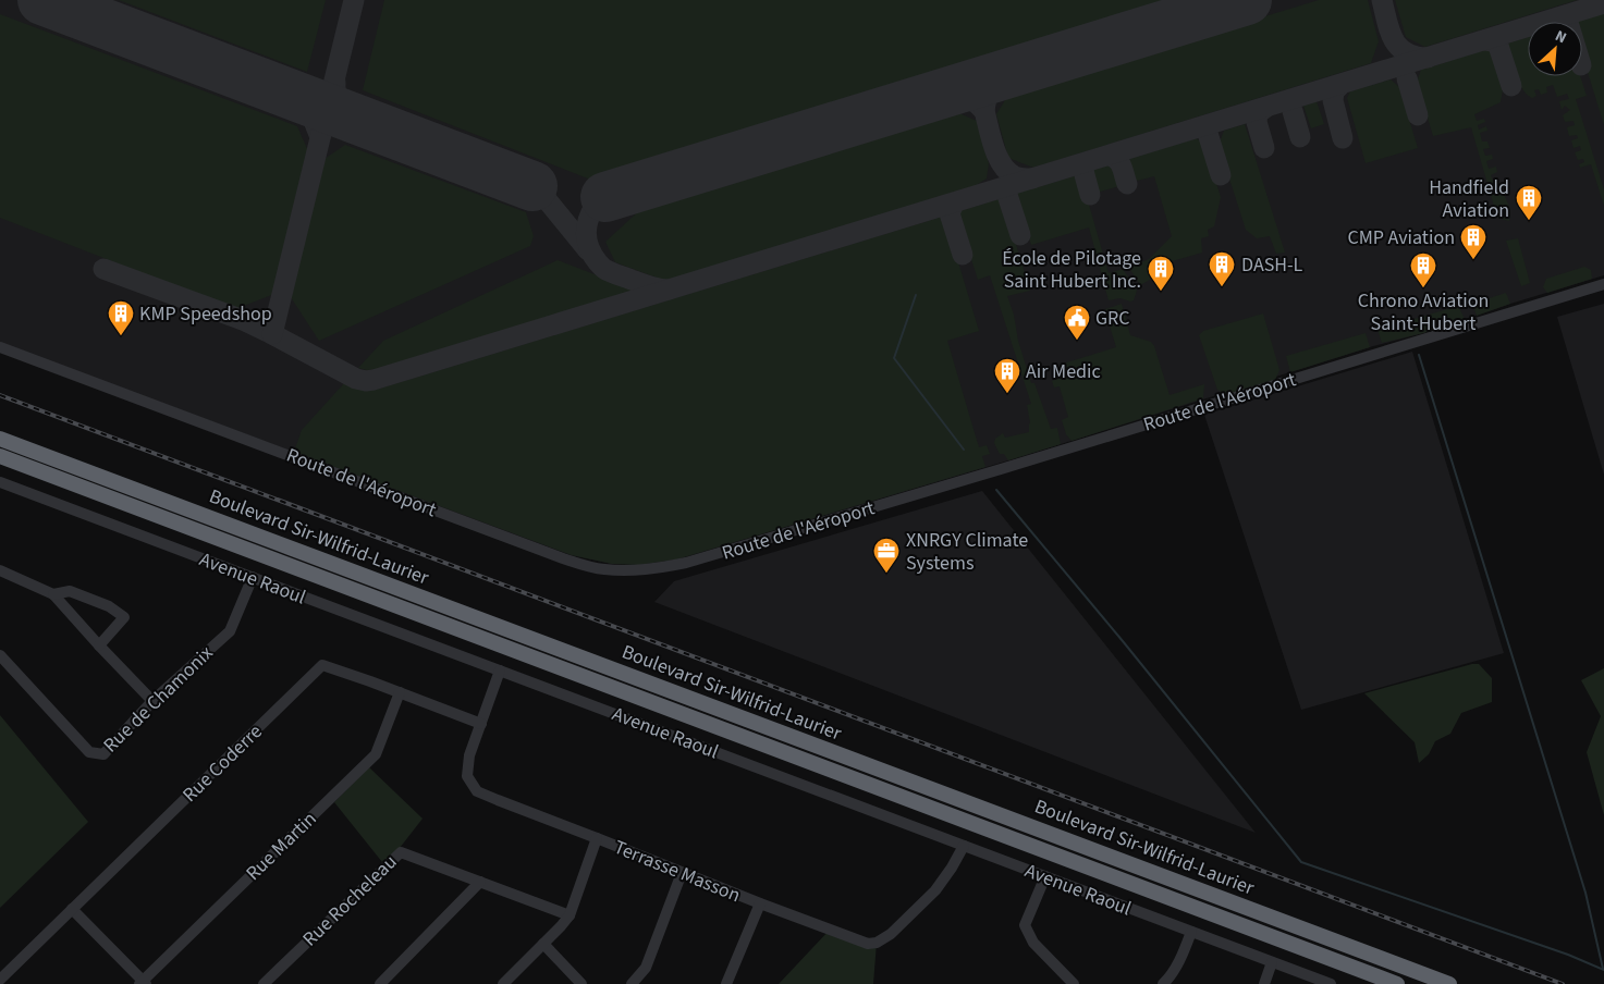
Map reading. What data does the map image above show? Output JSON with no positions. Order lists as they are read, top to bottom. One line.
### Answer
{"streets":{"highway":["Boulevard Sir-Wilfrid-Laurier"],"street":["Route de l'Aéroport","Avenue Raoul","Rue de Chamonix","Rue Coderre","Rue Martin","Terrasse Masson","Rue Rocheleau"]},"crossings":[["Avenue Raoul","Rue de Chamonix"],["Avenue Raoul","Terrasse Masson"],["Rue Coderre","Rue Martin"],["Rue Coderre","Terrasse Masson"]],"places":{"building":["Handfield Aviation","CMP Aviation","DASH-L","Chrono Aviation Saint-Hubert","École de Pilotage Saint Hubert Inc.","KMP Speedshop","Air Medic"],"public building":["GRC"],"office":["XNRGY Climate Systems"]},"north":"top right"}
